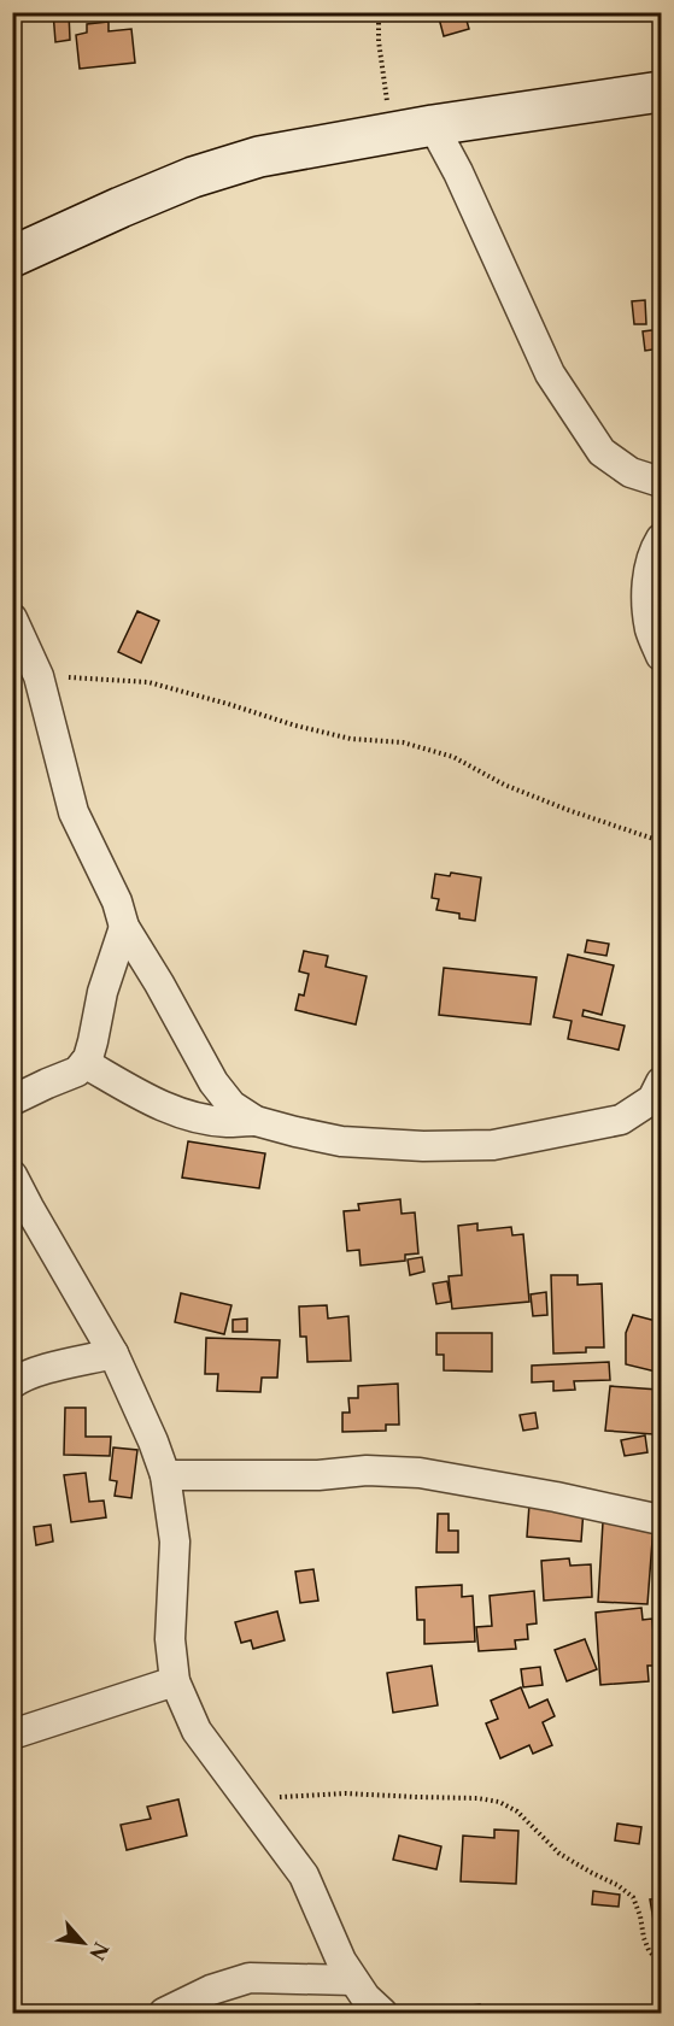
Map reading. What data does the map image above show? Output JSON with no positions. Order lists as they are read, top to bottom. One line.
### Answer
{"north":"bottom right"}
